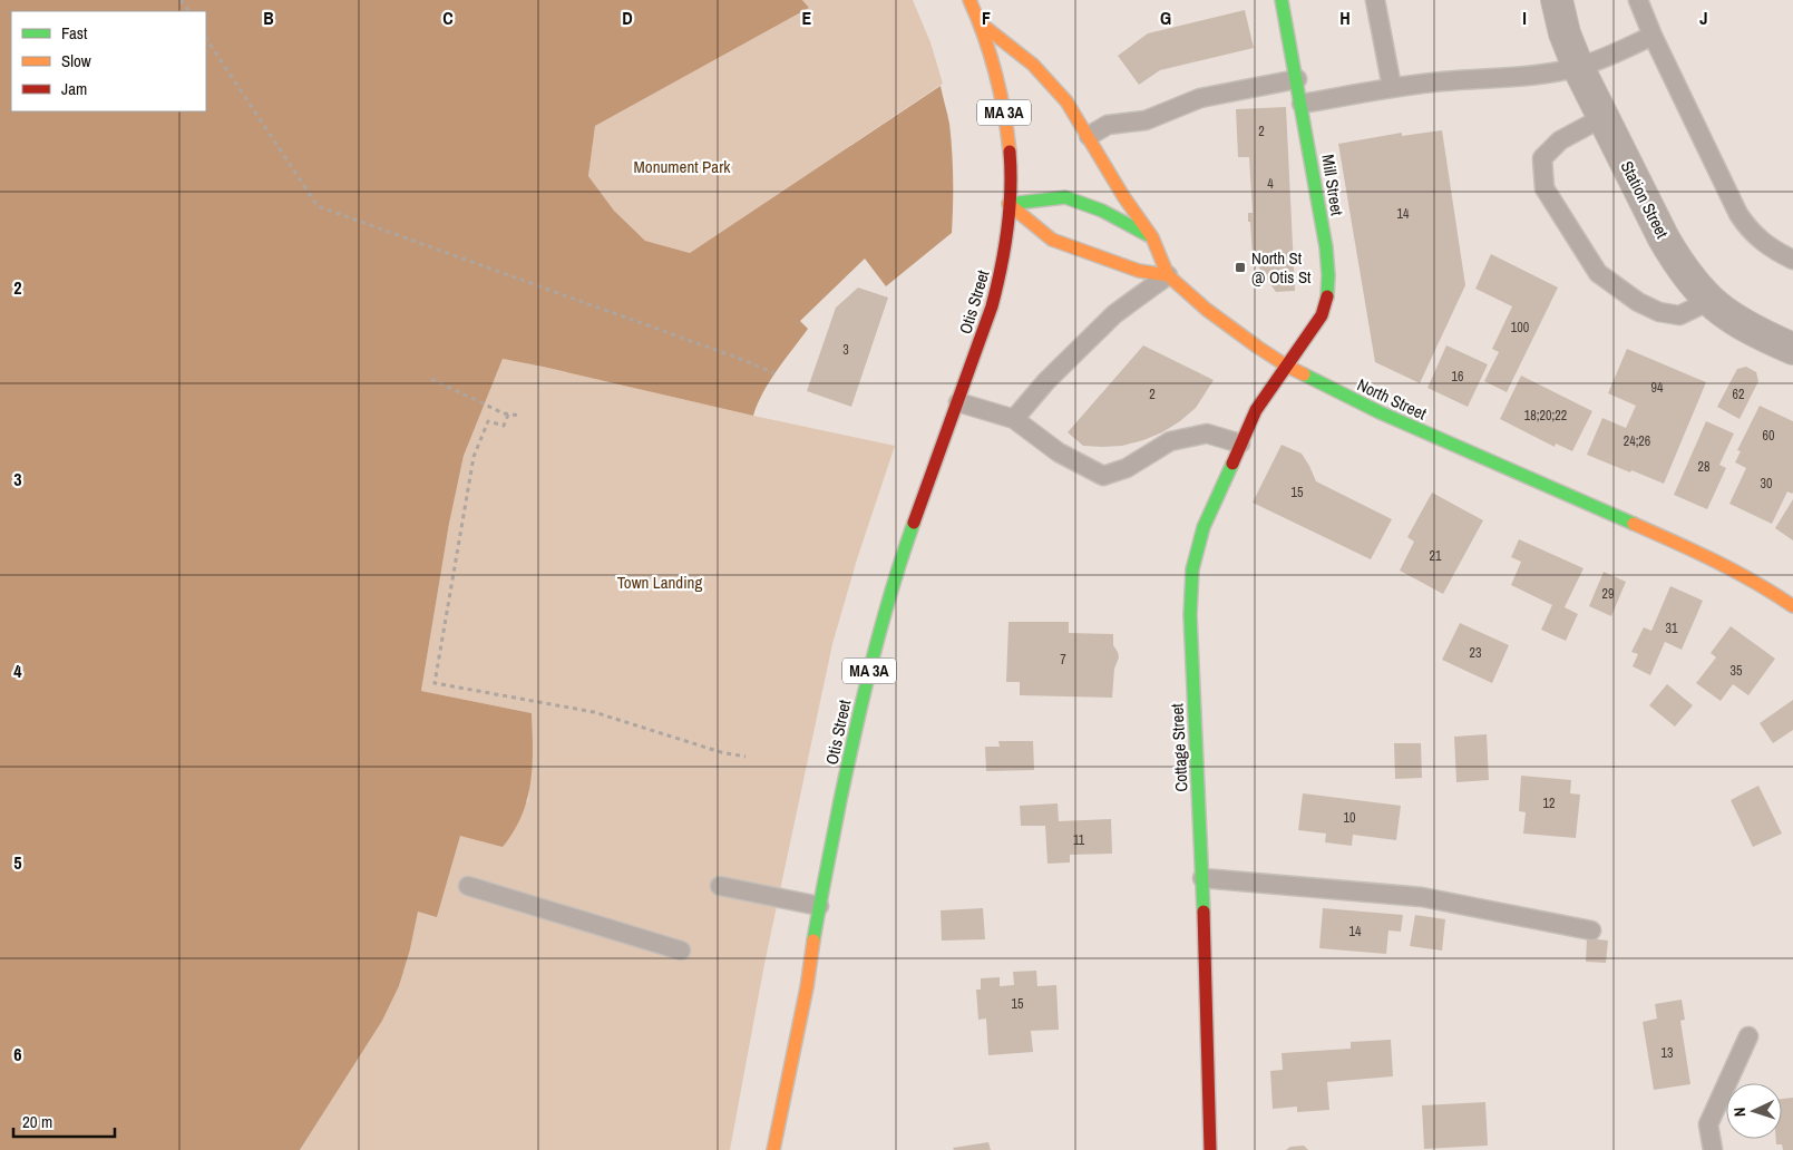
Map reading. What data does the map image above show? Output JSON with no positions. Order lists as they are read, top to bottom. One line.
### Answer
{"streets":{"main road":["MA 3A","Mill Street","Otis Street","North Street","Cottage Street"],"street":["Station Street"]},"crossings":[["MA 3A","Otis Street"],["MA 3A","North Street"],["Mill Street","North Street"],["Mill Street","Cottage Street"],["North Street","Cottage Street"]],"parks":["Monument Park","Town Landing"],"places":{"transit":["North St @ Otis St"]},"house_numbers":["2","4","14","100","3","16","94","2","62","18;20;22","60","24;26","28","30","15","21","29","31","23","7","35","12","10","11","14","15","13"],"legend":["Fast","Slow","Jam"],"scale_bar":"20 m","north":"left","grid":{"columns":["B","C","D","E","F","G","H","I","J"],"rows":["2","3","4","5","6"]}}
